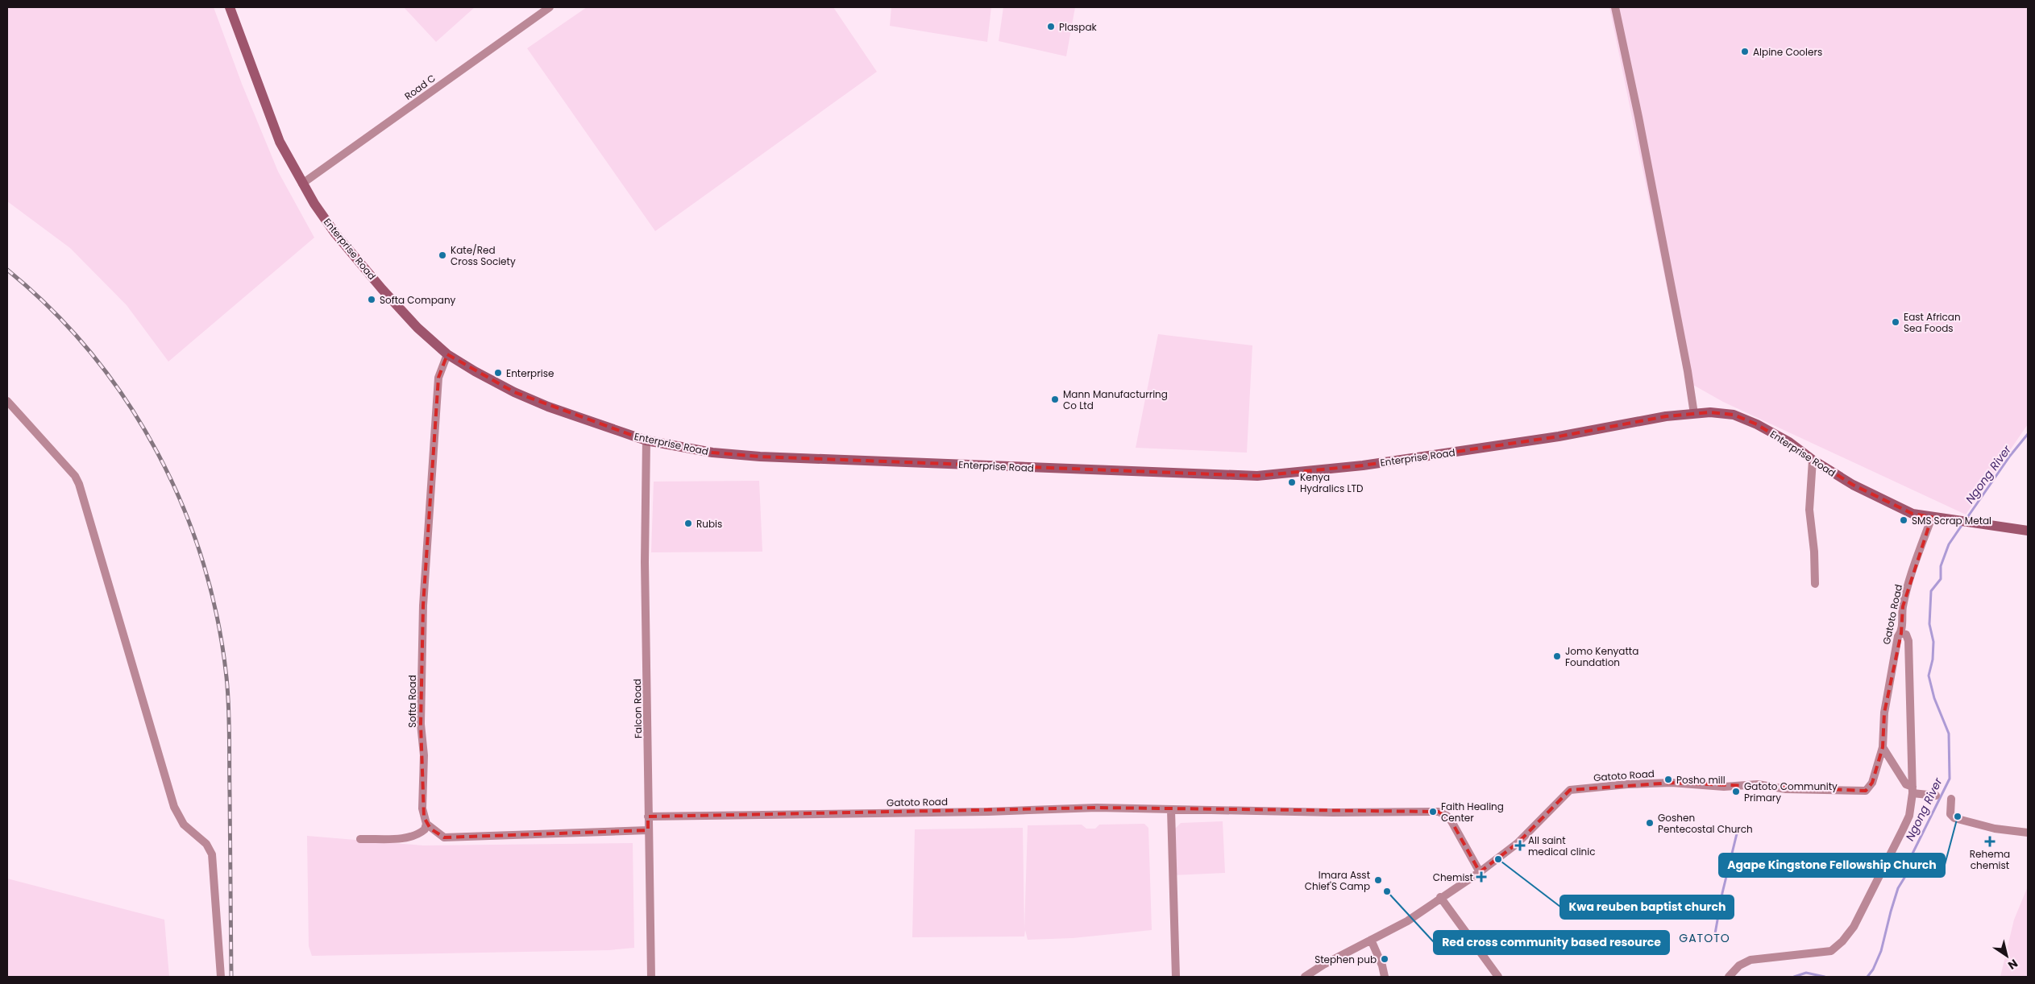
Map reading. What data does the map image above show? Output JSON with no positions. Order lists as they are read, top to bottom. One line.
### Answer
{"streets":{"main road":["Enterprise Road"],"street":["Road C","Gatoto Road","Softa Road","Falcon Road"]},"crossings":[["Road C","Enterprise Road"],["Enterprise Road","Gatoto Road"],["Enterprise Road","Softa Road"],["Enterprise Road","Falcon Road"],["Gatoto Road","Falcon Road"]],"districts":["GATOTO"],"water":["Ngong River"],"places":{"other":["Plaspak","Alpine Coolers","Kate/Red Cross Society","Softa Company","East African Sea Foods","Enterprise","Mann Manufacturring Co Ltd","Kenya Hydralics LTD","SMS Scrap Metal","Rubis","Jomo Kenyatta Foundation","Posho mill","Gatoto Community Primary","Faith Healing Center","Agape Kingstone Fellowship Church","Goshen Pentecostal Church","Kwa reuben baptist church","Imara Asst Chief'S Camp","Red cross community based resource","Stephen pub"],"health":["Rehema chemist","All saint medical clinic","Chemist"]},"north":"bottom right"}
